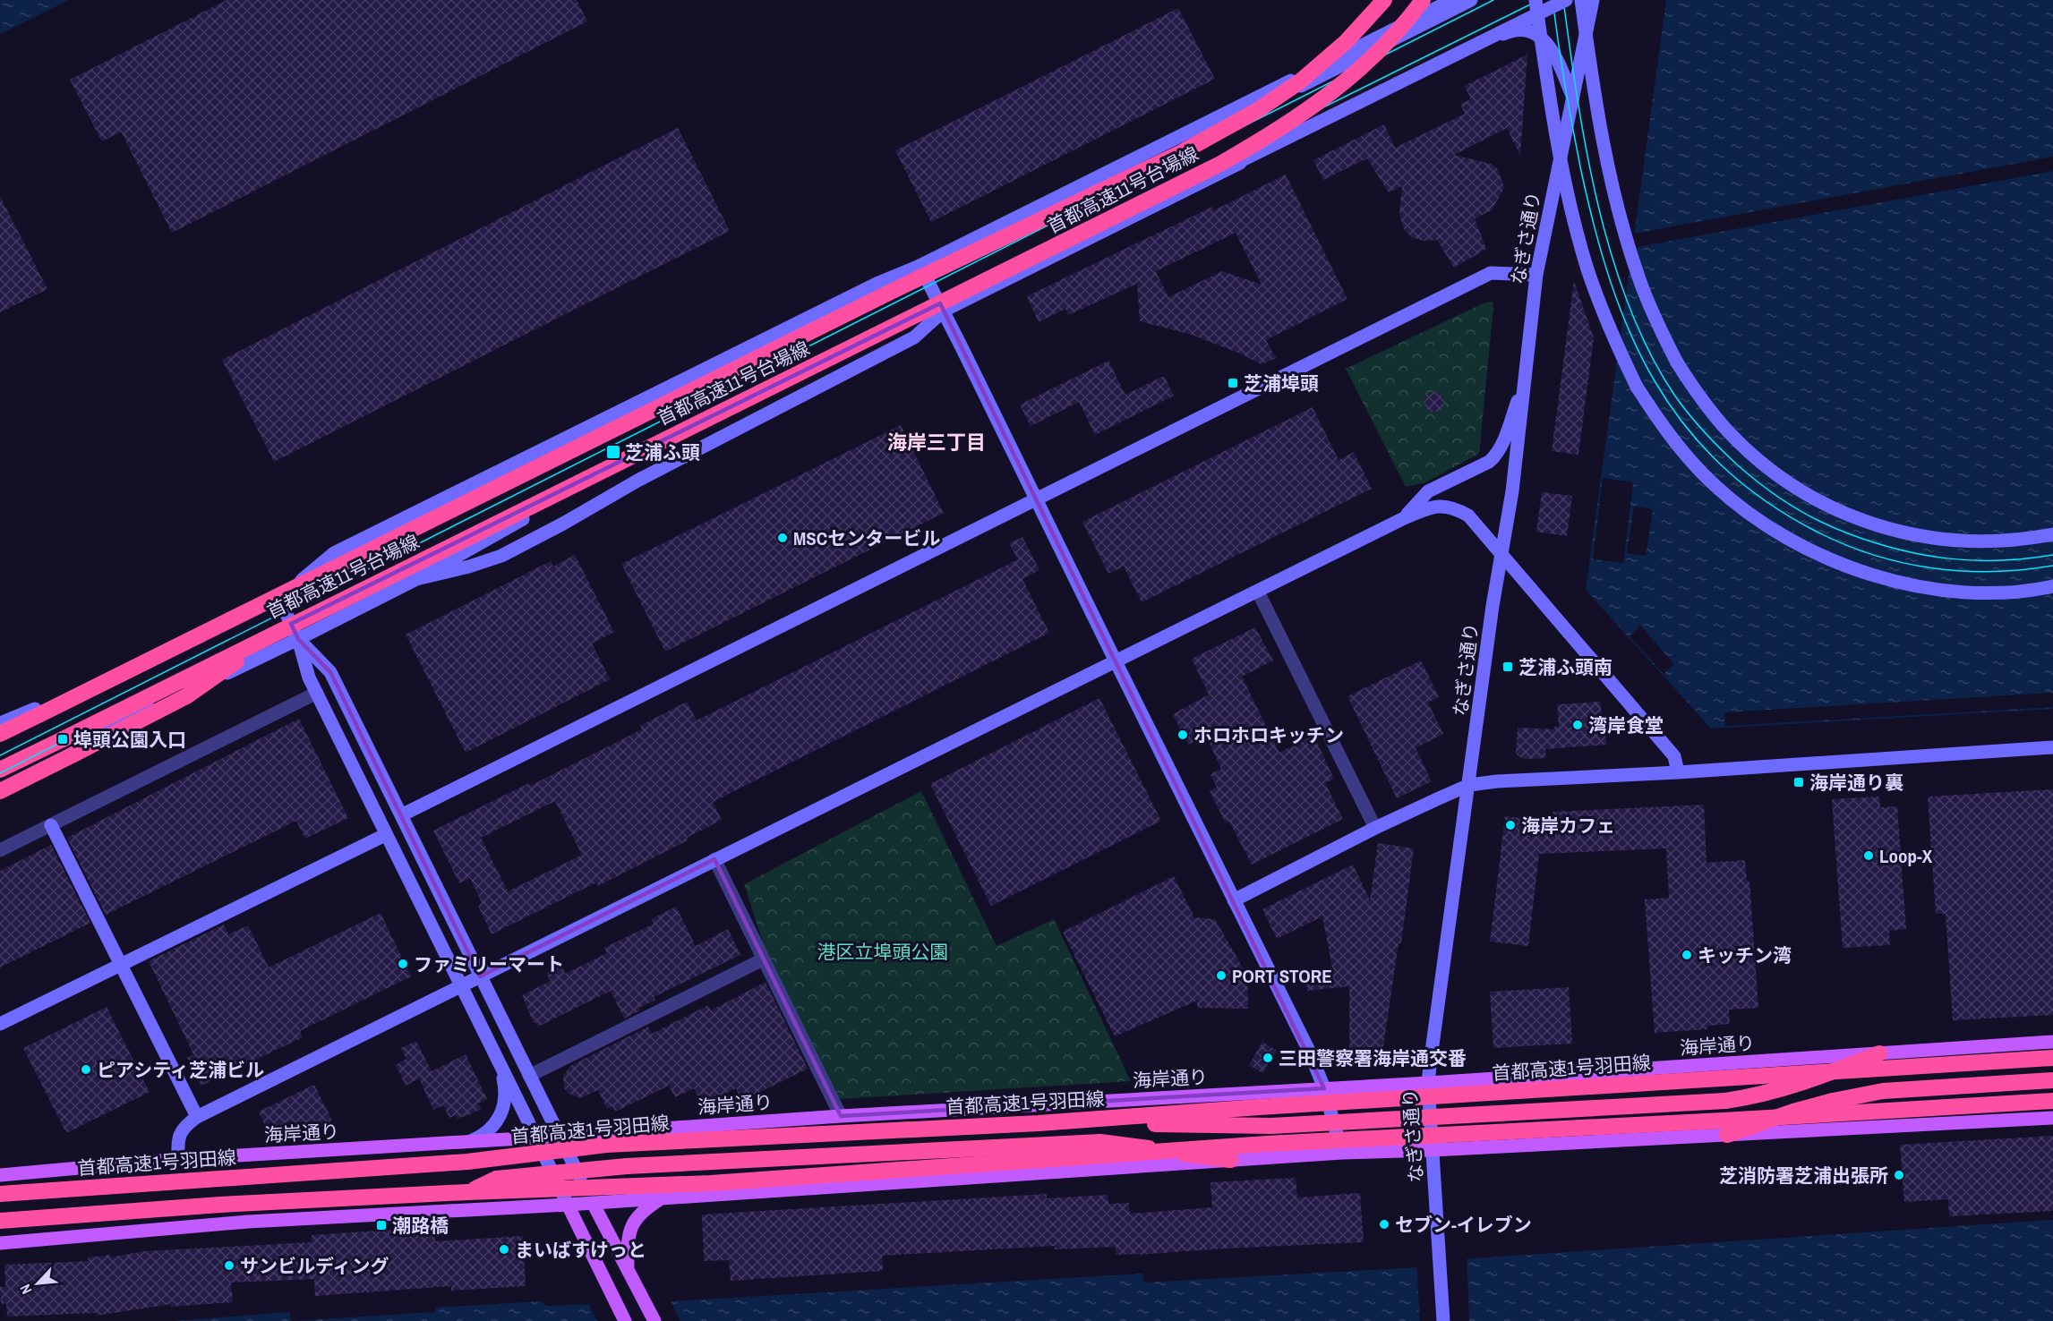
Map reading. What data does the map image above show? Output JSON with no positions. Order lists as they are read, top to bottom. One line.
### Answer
{"streets":{"highway":["首都高速11号台場線","首都高速1号羽田線"],"main road":["海岸通り"],"street":["なぎさ通り"]},"crossings":[["なぎさ通り","海岸通り"]],"districts":["海岸三丁目"],"parks":["港区立埠頭公園"],"places":{"transit":["芝浦埠頭","芝浦ふ頭","芝浦ふ頭南","埠頭公園入口","海岸通り裏","潮路橋"],"other":["MSCセンタービル","湾岸食堂","ホロホロキッチン","海岸カフェ","Loop-X","キッチン湾","ファミリーマート","PORT STORE","三田警察署海岸通交番","ピアシティ芝浦ビル","芝消防署芝浦出張所","セブン-イレブン","まいばすけっと","サンビルディング"]},"north":"bottom left"}
